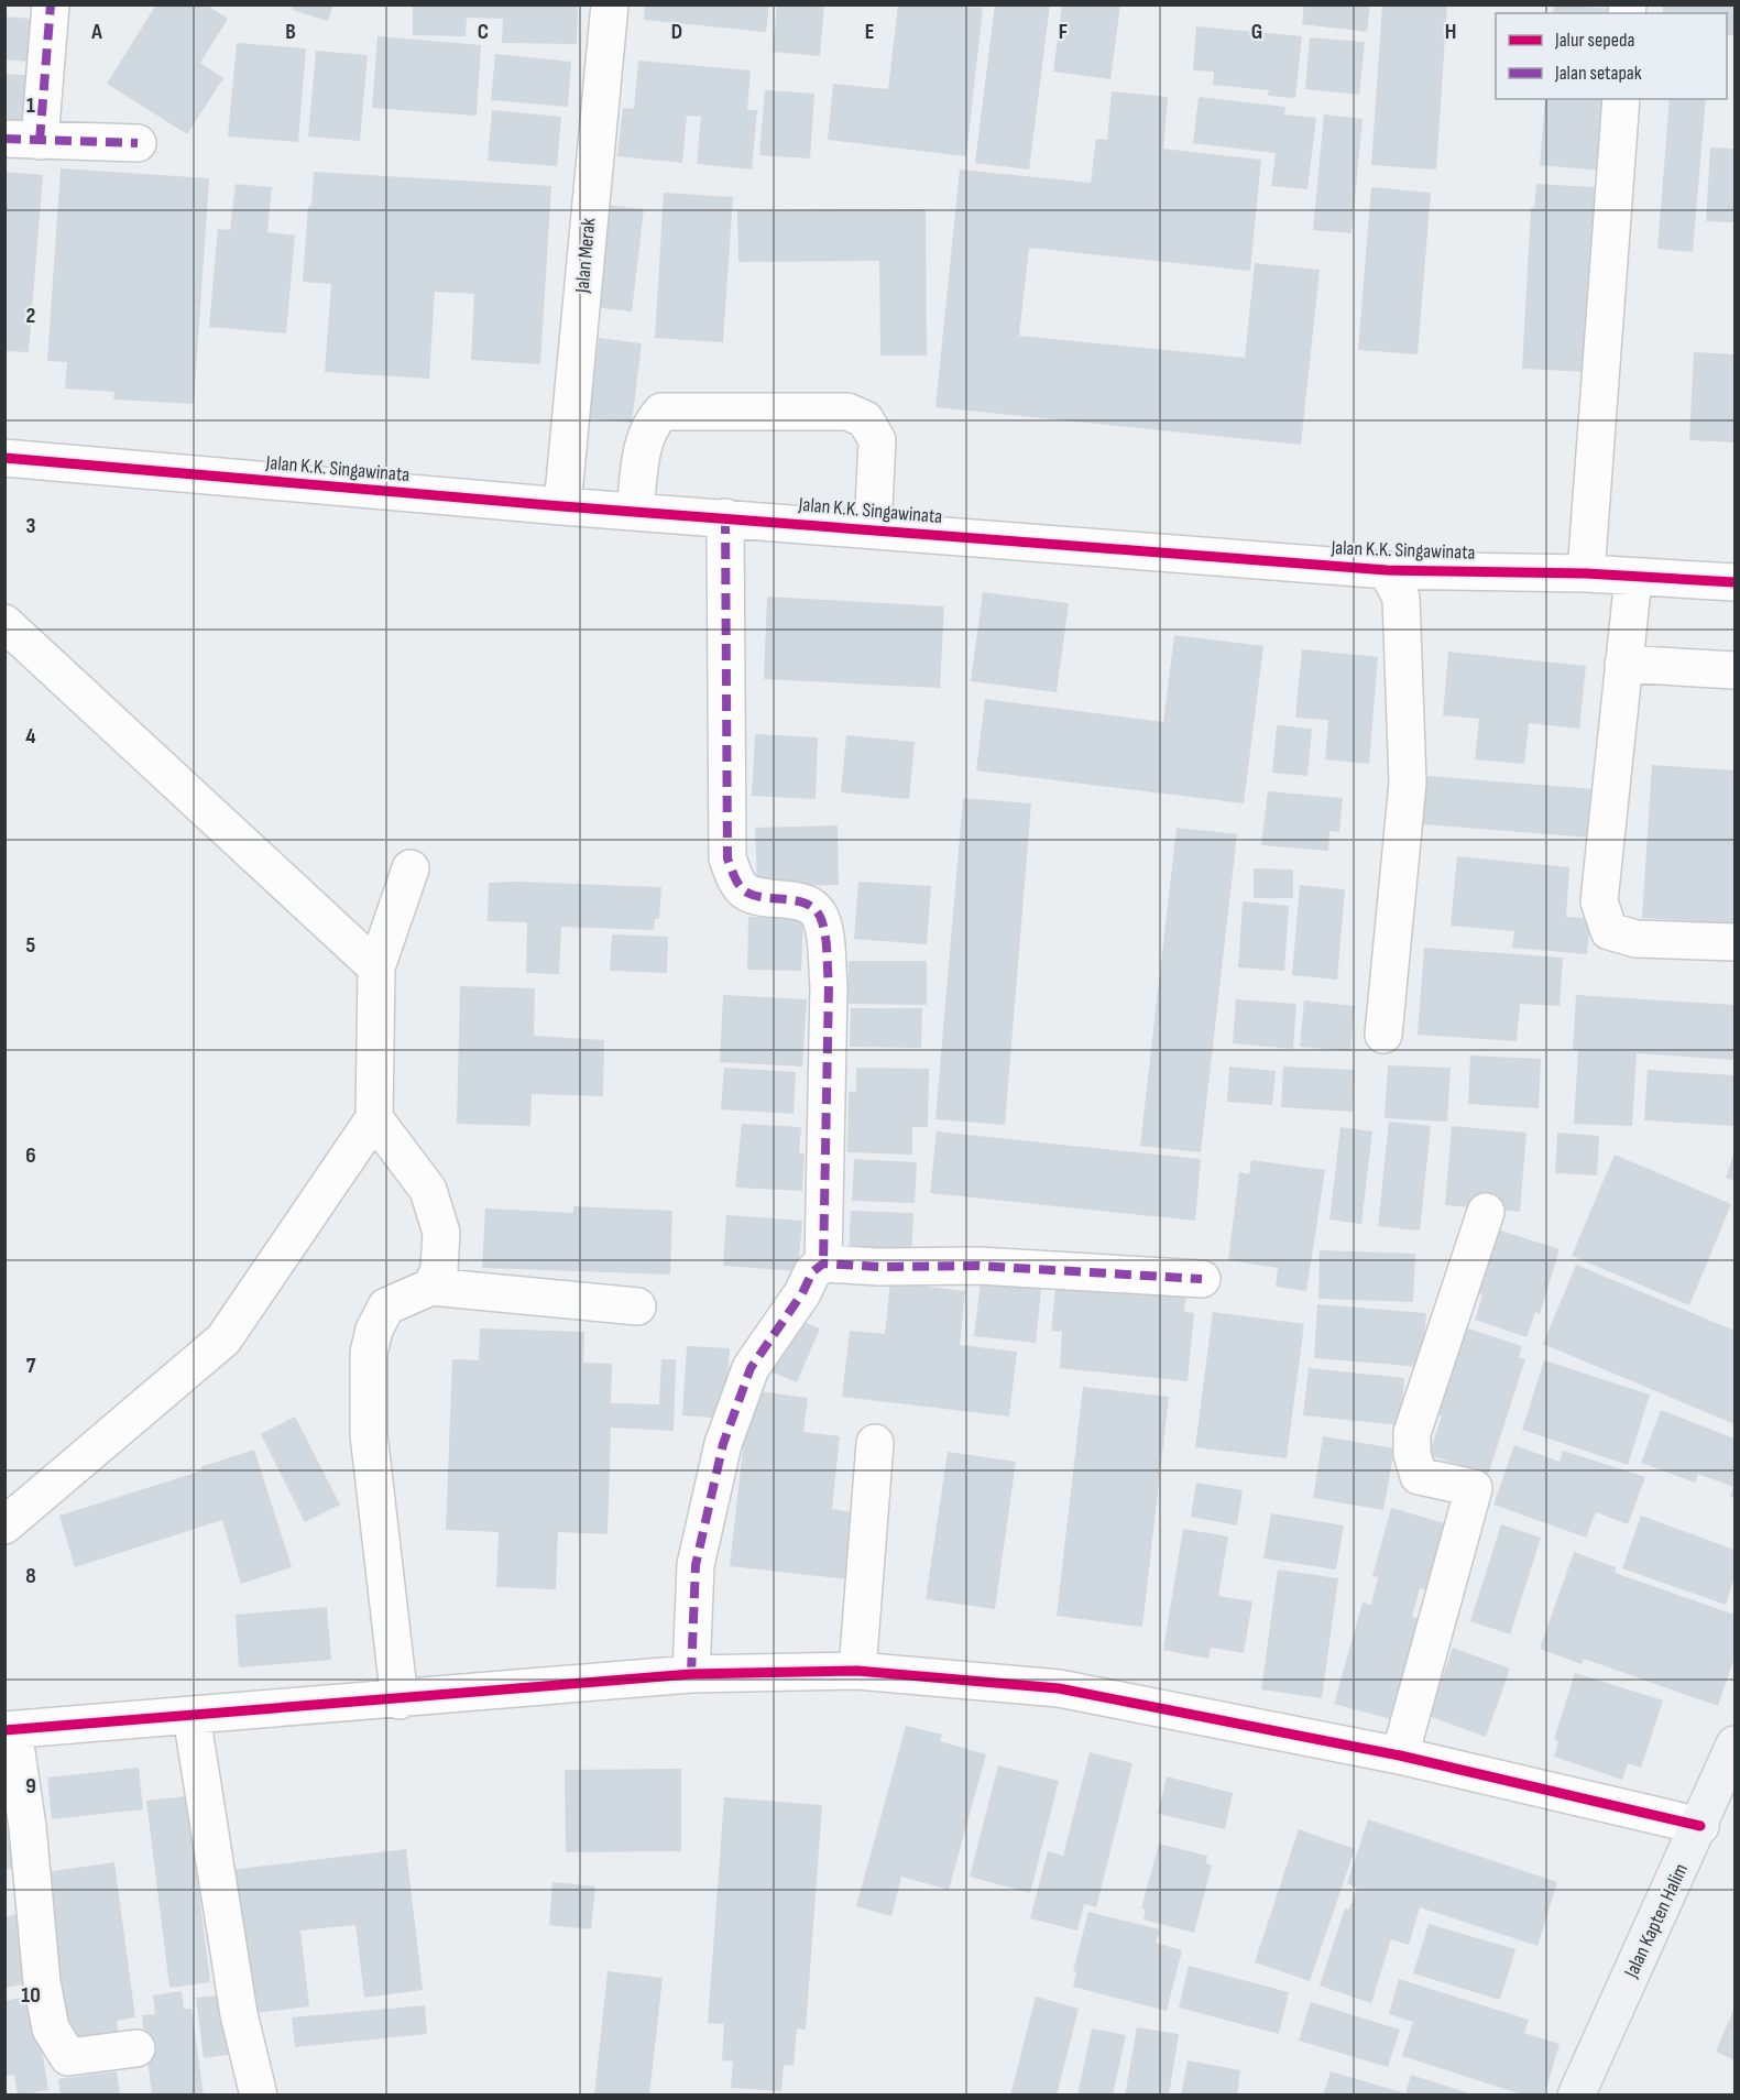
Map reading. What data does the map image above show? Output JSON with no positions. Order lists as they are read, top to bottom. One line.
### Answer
{"streets":{"main road":["Jalan Kapten Halim"],"street":["Jalan Merak","Jalan K.K. Singawinata"]},"crossings":[["Jalan Merak","Jalan K.K. Singawinata"]],"legend":["Jalur sepeda","Jalan setapak"],"grid":{"columns":["A","B","C","D","E","F","G","H"],"rows":["1","2","3","4","5","6","7","8","9","10"]}}
